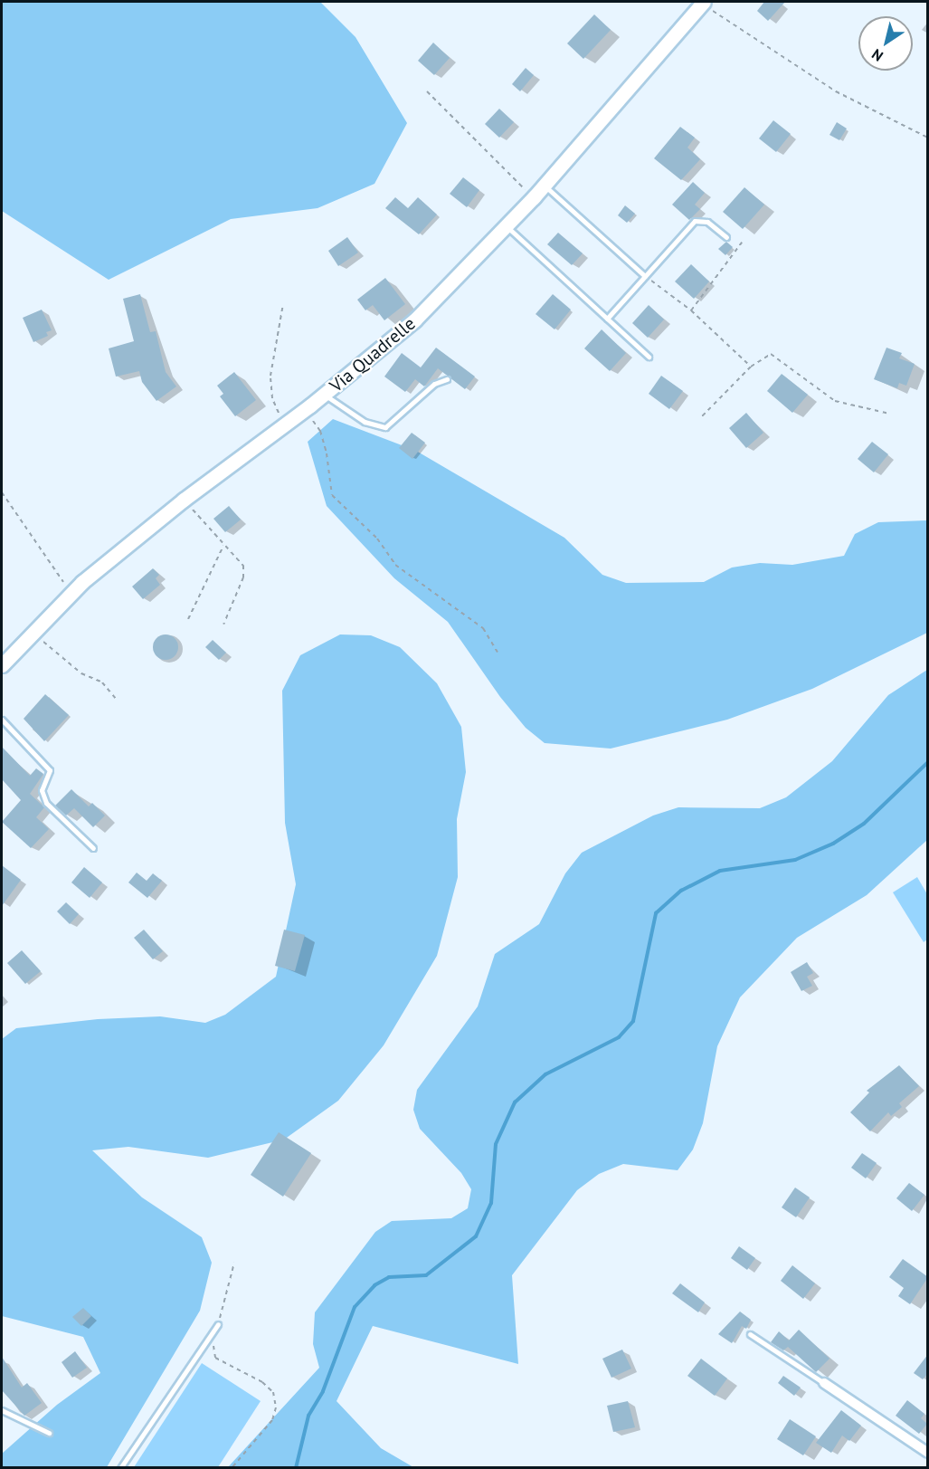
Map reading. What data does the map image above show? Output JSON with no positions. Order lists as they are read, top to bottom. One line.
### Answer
{"streets":{"street":["Via Quadrelle"]},"north":"bottom left"}
